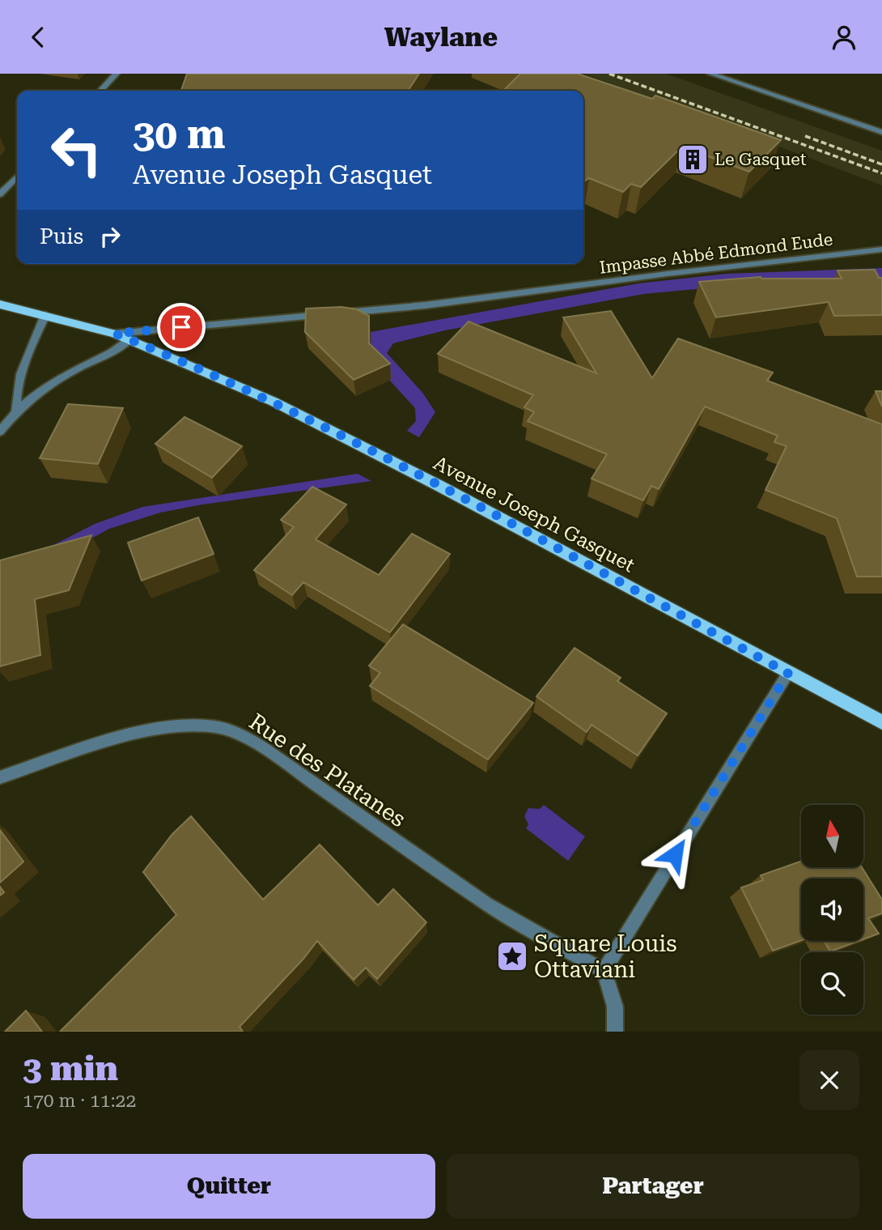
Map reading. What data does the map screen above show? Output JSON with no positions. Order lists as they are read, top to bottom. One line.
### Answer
{"streets":{"main road":["Avenue Joseph Gasquet"],"street":["Impasse Abbé Edmond Eude","Rue des Platanes"]},"crossings":[["Impasse Abbé Edmond Eude","Avenue Joseph Gasquet"]],"places":{"building":["Le Gasquet"],"place":["Square Louis Ottaviani"]},"north":"top","page":{"header":"Waylane","turn":["30 m","Avenue Joseph Gasquet"],"then":"Puis","heading":["3 min","170 m · 11:22"],"buttons":["Quitter","Partager"]}}
